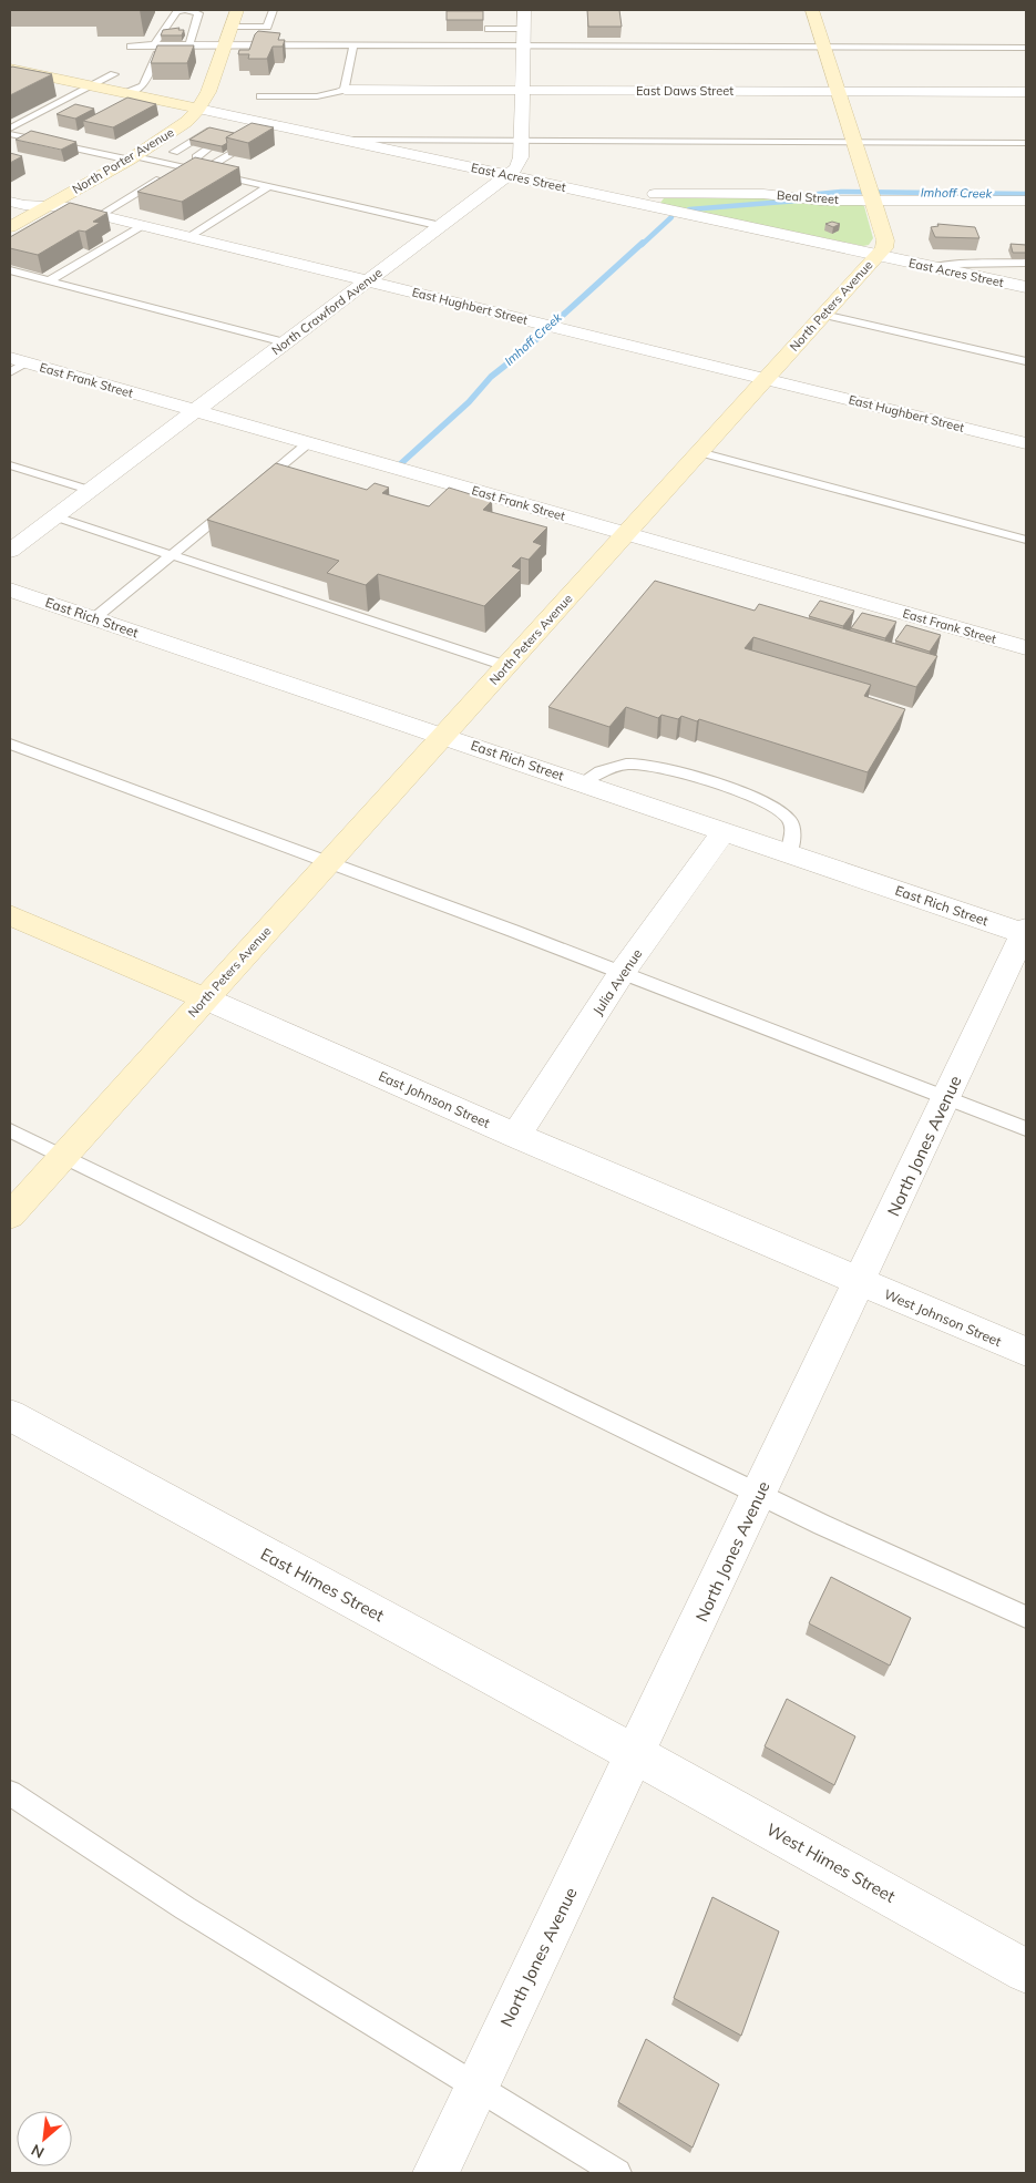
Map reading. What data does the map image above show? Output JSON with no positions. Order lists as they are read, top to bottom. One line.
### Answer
{"streets":{"street":["East Daws Street","North Porter Avenue","East Acres Street","Beal Street","East Hughbert Street","North Peters Avenue","North Crawford Avenue","East Frank Street","East Rich Street","Julia Avenue","East Johnson Street","North Jones Avenue","West Johnson Street","East Himes Street","West Himes Street"]},"crossings":[["East Daws Street","North Peters Avenue"],["East Daws Street","North Crawford Avenue"],["North Porter Avenue","East Acres Street"],["North Porter Avenue","East Hughbert Street"],["East Acres Street","Beal Street"],["East Acres Street","North Peters Avenue"],["East Acres Street","North Crawford Avenue"],["Beal Street","North Peters Avenue"],["East Hughbert Street","North Peters Avenue"],["East Hughbert Street","North Crawford Avenue"],["North Peters Avenue","East Frank Street"],["North Peters Avenue","East Rich Street"],["North Peters Avenue","East Johnson Street"],["North Crawford Avenue","East Frank Street"],["East Rich Street","Julia Avenue"],["East Rich Street","North Jones Avenue"],["Julia Avenue","East Johnson Street"],["East Johnson Street","North Jones Avenue"],["East Johnson Street","West Johnson Street"],["North Jones Avenue","West Johnson Street"],["North Jones Avenue","East Himes Street"],["North Jones Avenue","West Himes Street"],["East Himes Street","West Himes Street"]],"water":["Imhoff Creek"],"north":"bottom left"}
